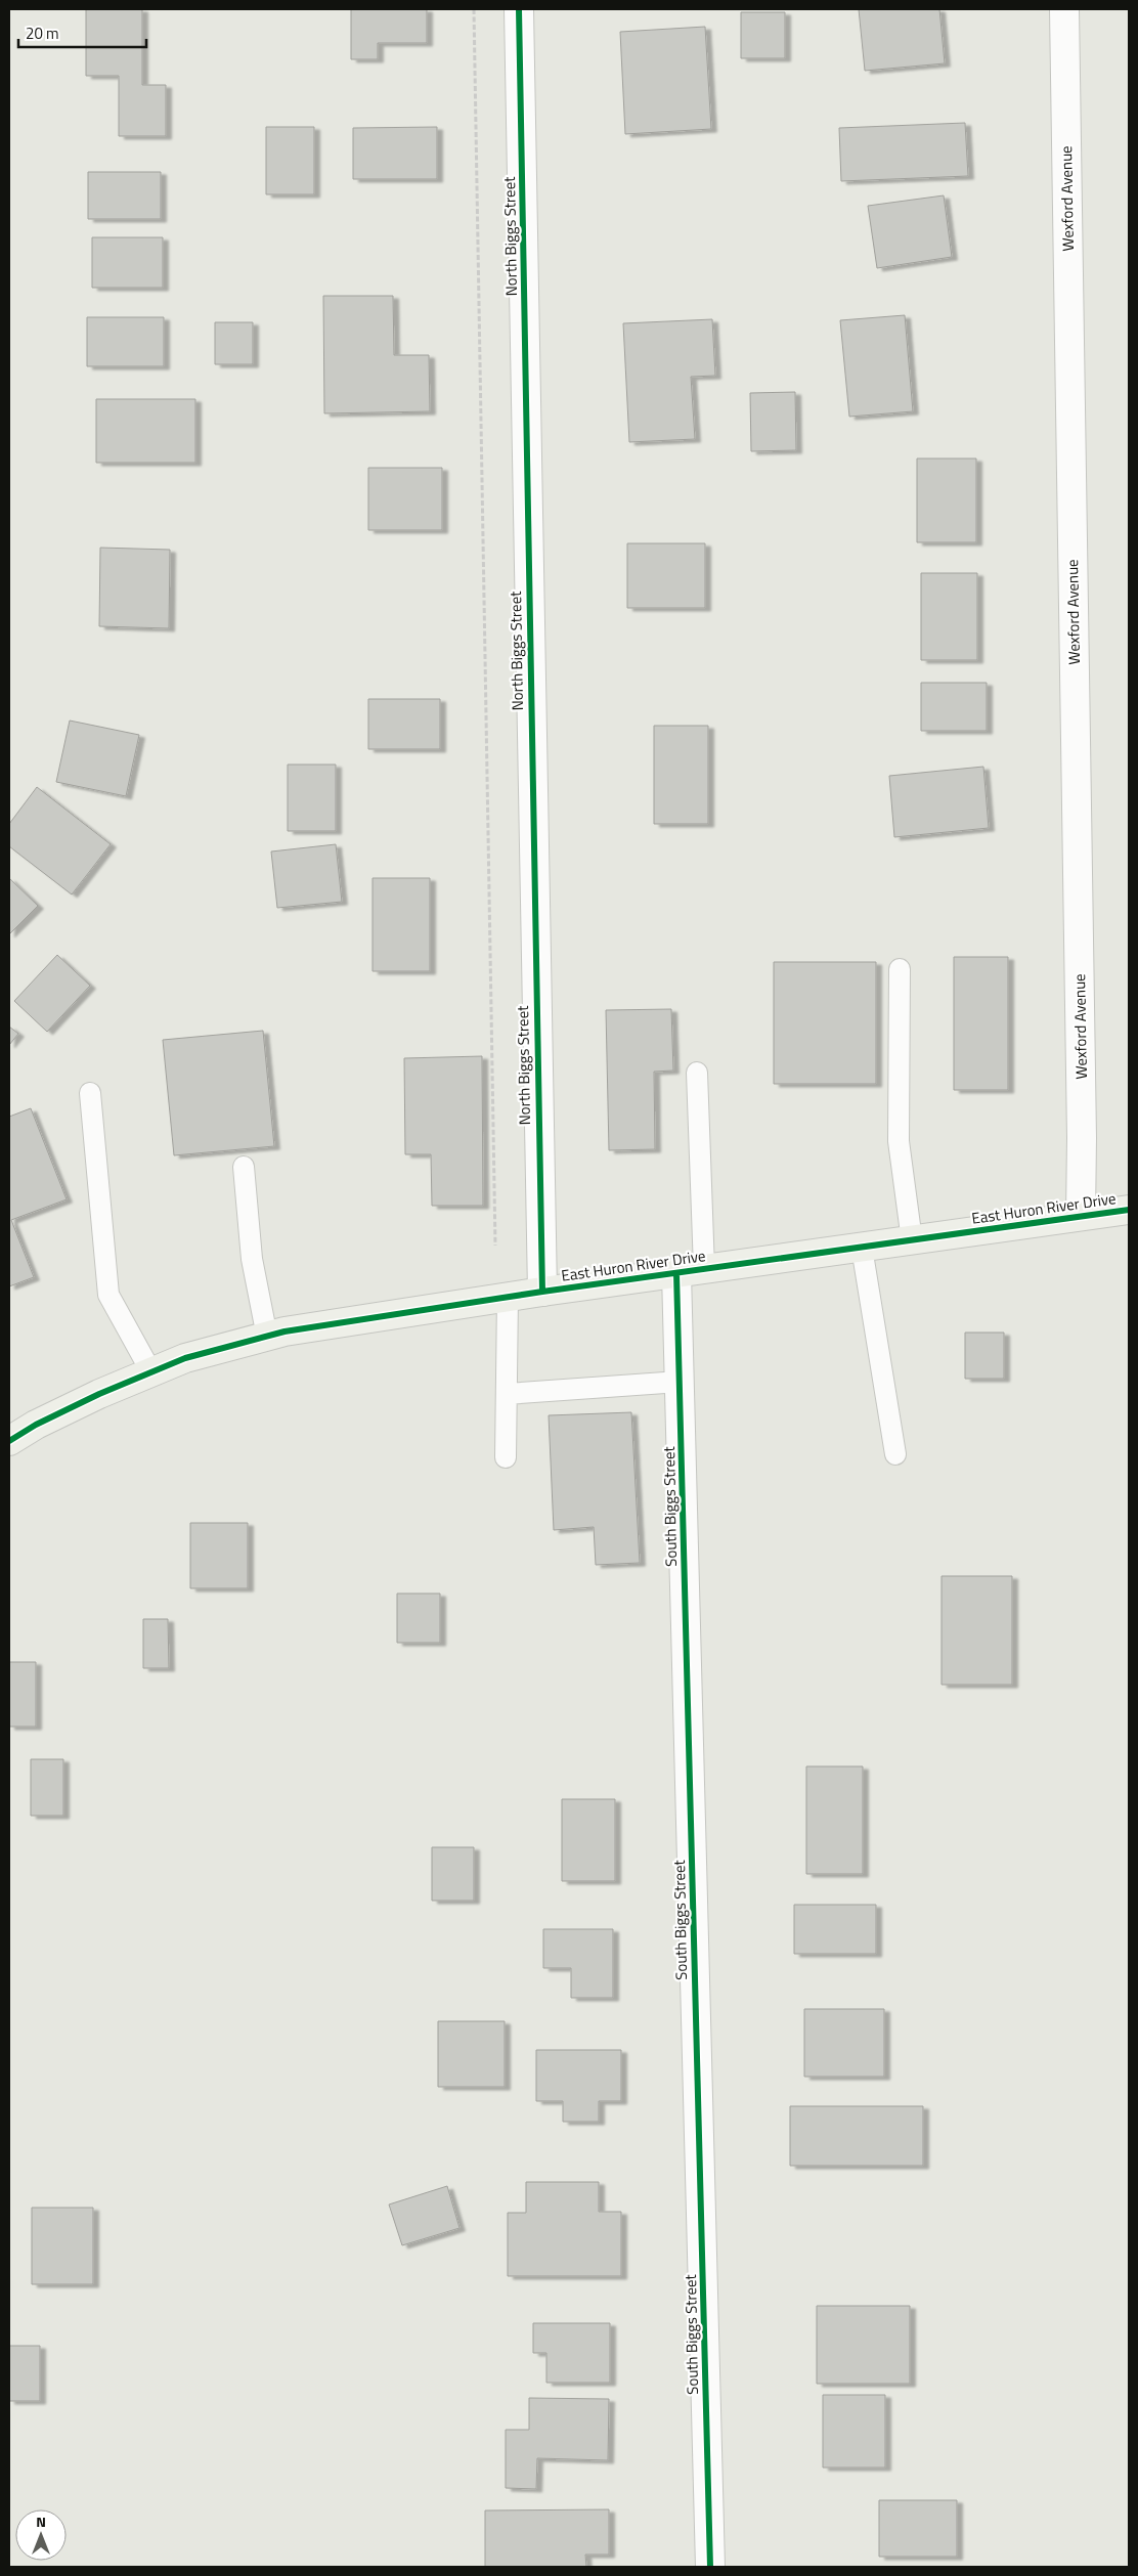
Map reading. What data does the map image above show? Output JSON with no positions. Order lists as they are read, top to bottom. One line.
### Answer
{"streets":{"main road":["East Huron River Drive"],"street":["Wexford Avenue","North Biggs Street","South Biggs Street"]},"crossings":[["Wexford Avenue","East Huron River Drive"],["North Biggs Street","East Huron River Drive"],["East Huron River Drive","South Biggs Street"]],"scale_bar":"20 m","north":"top"}
